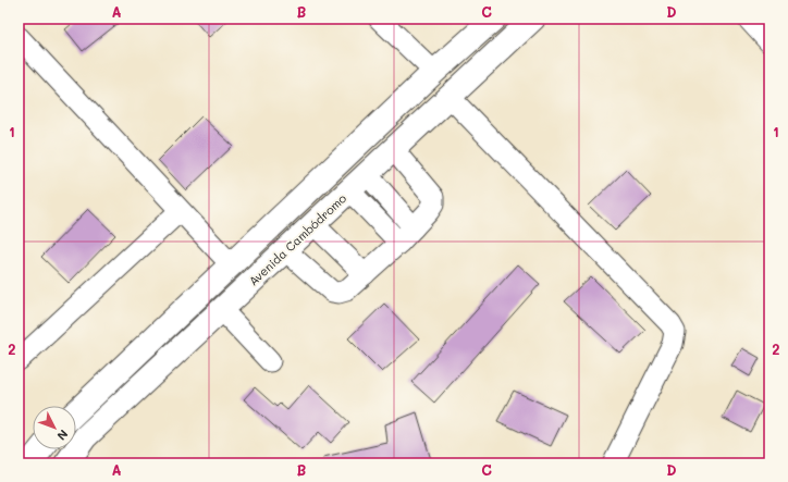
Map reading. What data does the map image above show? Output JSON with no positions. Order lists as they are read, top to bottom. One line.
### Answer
{"streets":{"street":["Avenida Cambódromo"]},"north":"bottom right","grid":{"columns":["A","B","C","D"],"rows":["1","2"]}}
